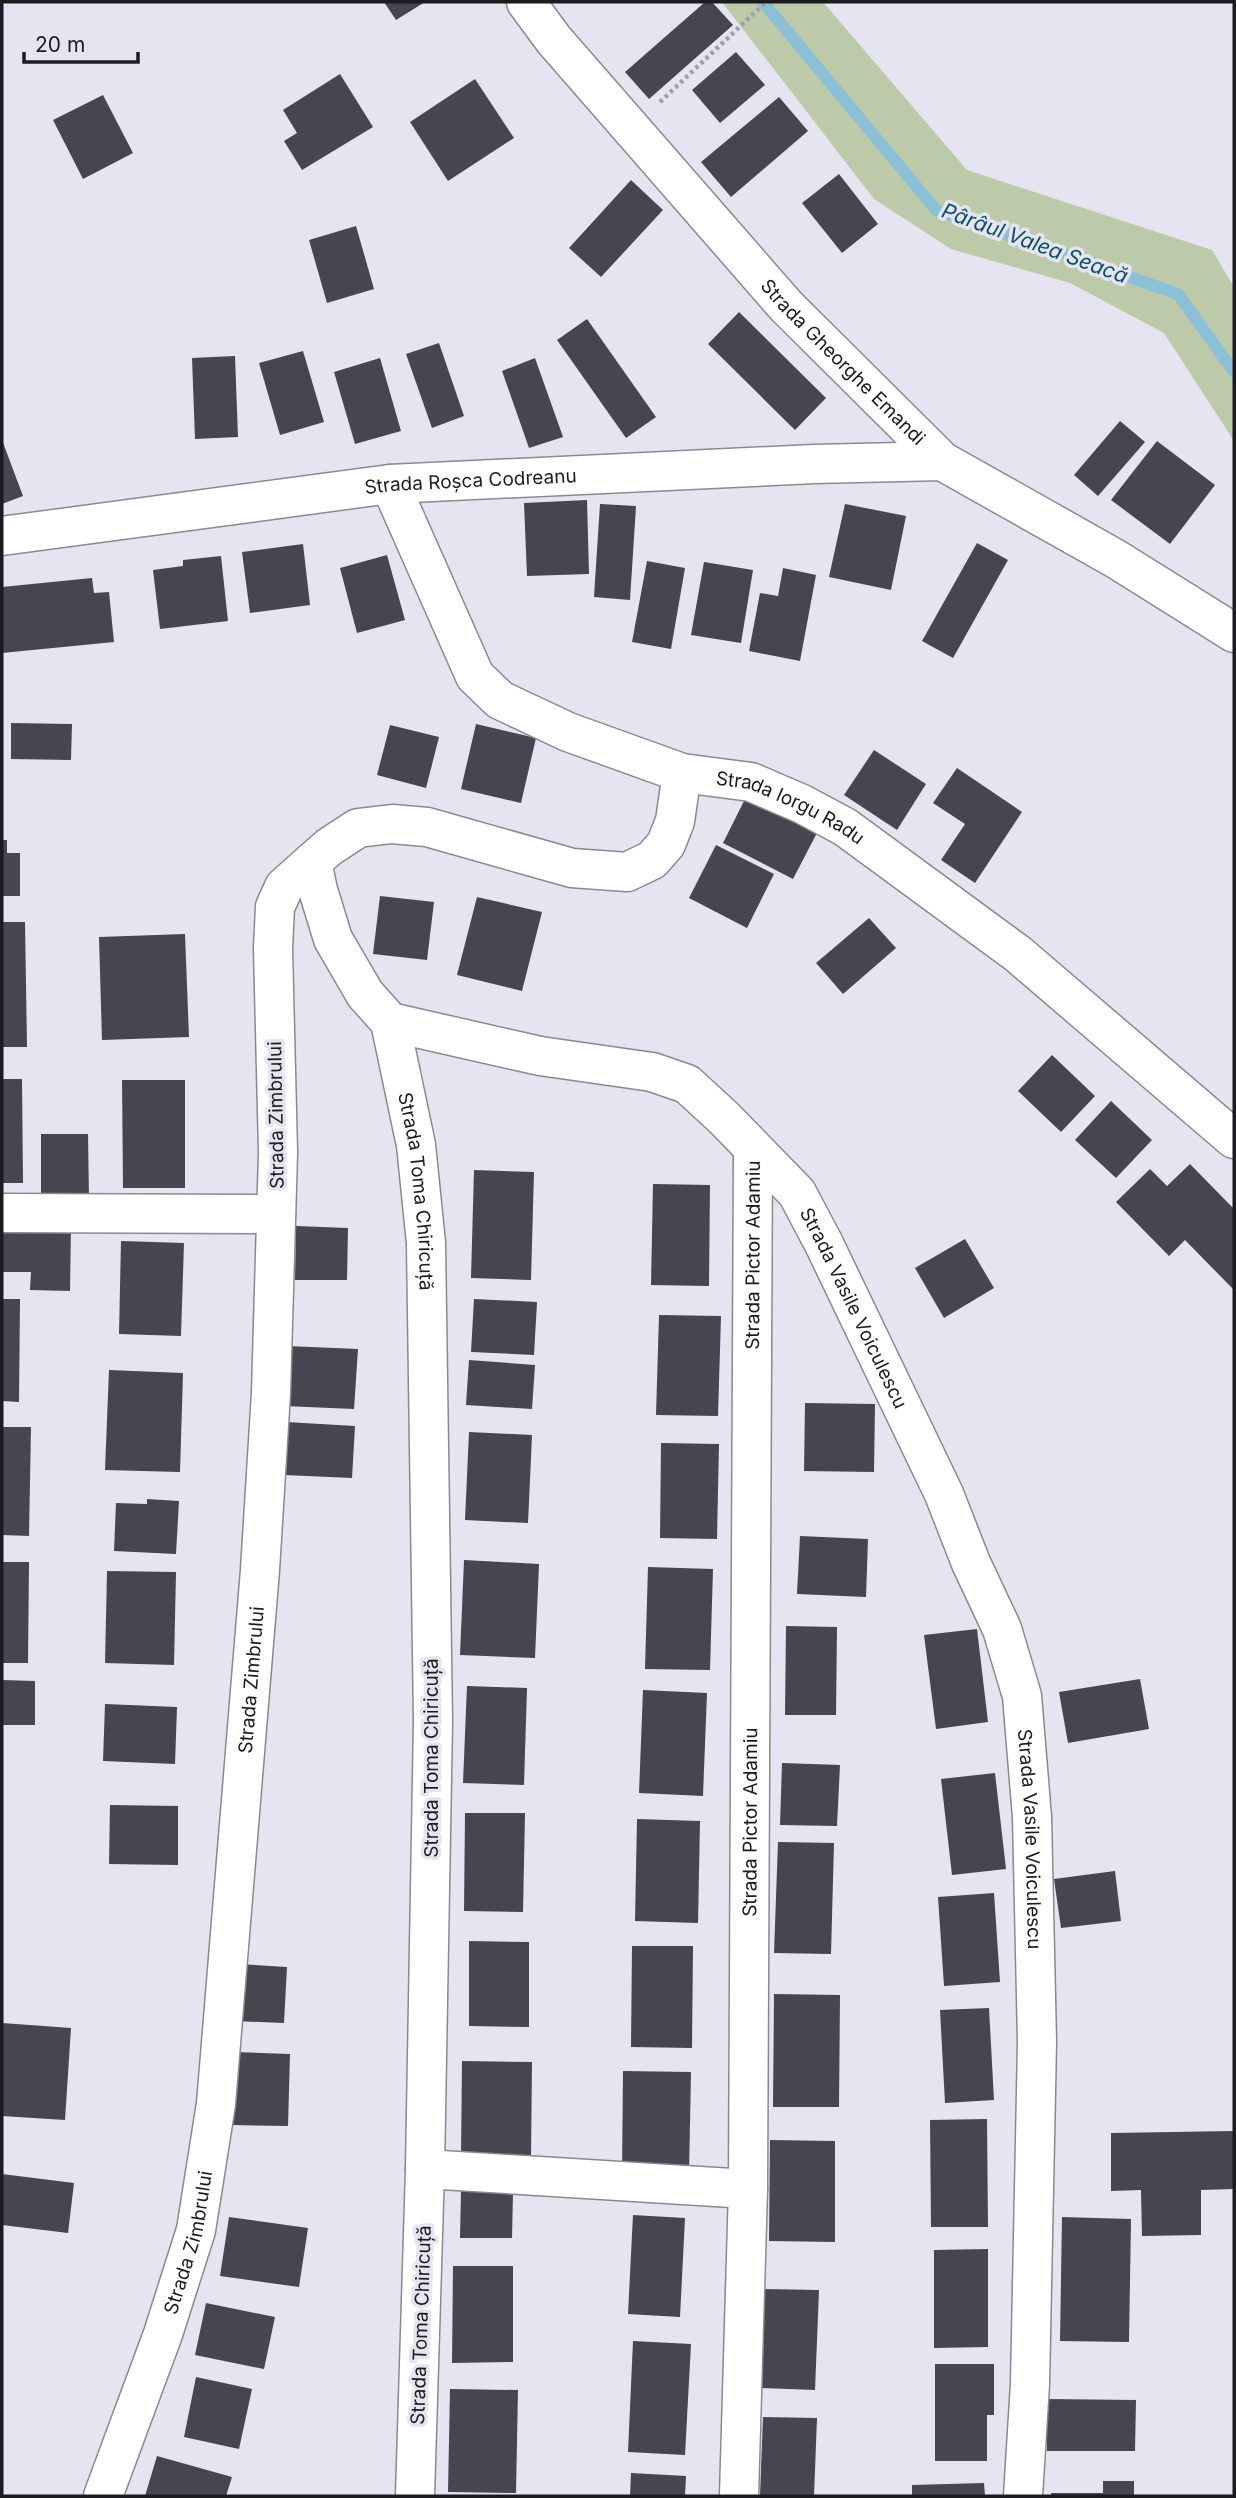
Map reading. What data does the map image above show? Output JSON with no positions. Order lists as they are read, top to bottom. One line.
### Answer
{"streets":{"street":["Strada Gheorghe Emandi","Strada Roșca Codreanu","Strada Iorgu Radu","Strada Zimbrului","Strada Toma Chiricuță","Strada Pictor Adamiu","Strada Vasile Voiculescu"]},"crossings":[["Strada Gheorghe Emandi","Strada Roșca Codreanu"],["Strada Roșca Codreanu","Strada Iorgu Radu"],["Strada Toma Chiricuță","Strada Vasile Voiculescu"],["Strada Pictor Adamiu","Strada Vasile Voiculescu"]],"water":["Pârâul Valea Seacă"],"scale_bar":"20 m"}
